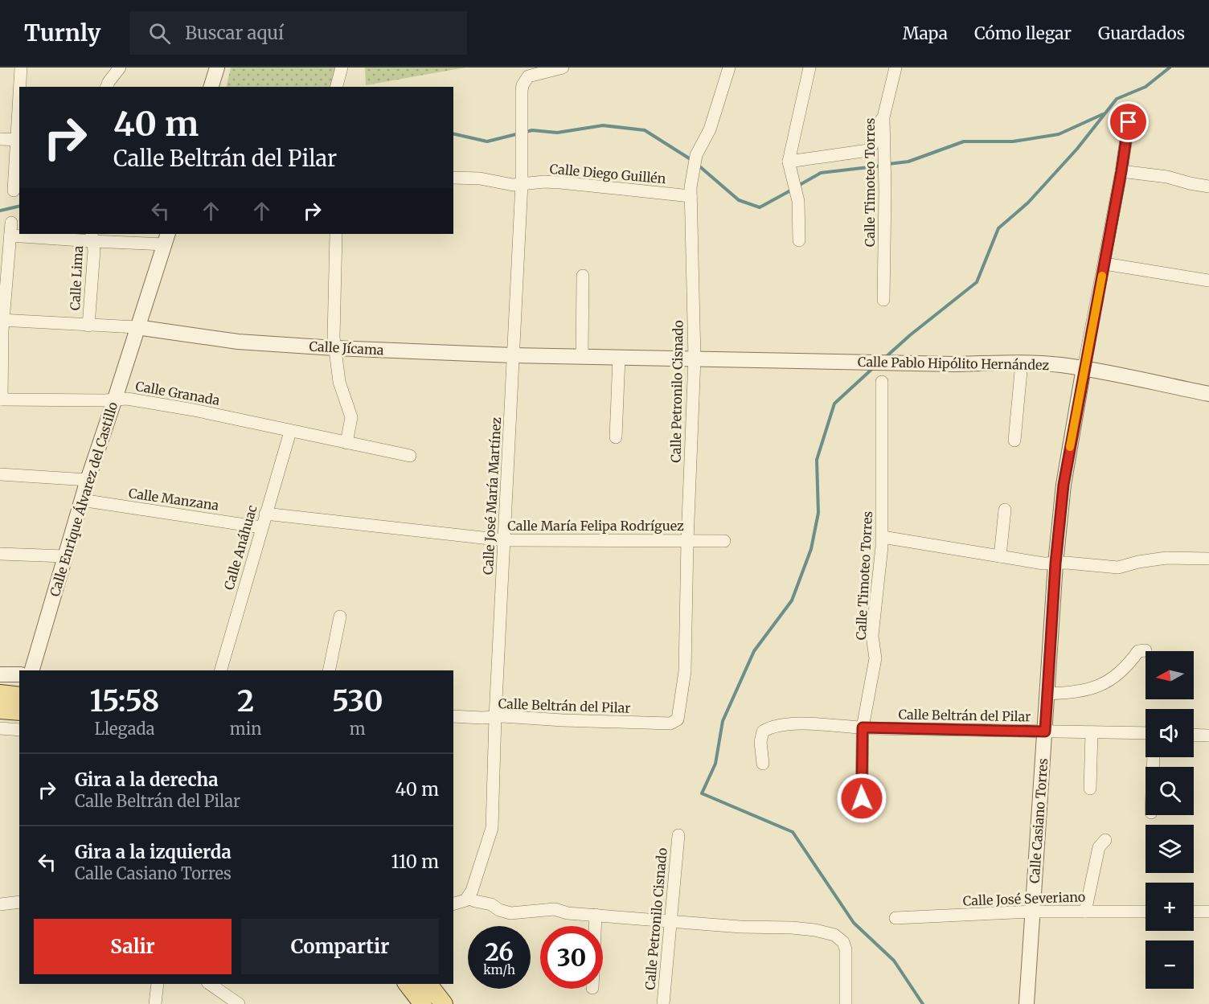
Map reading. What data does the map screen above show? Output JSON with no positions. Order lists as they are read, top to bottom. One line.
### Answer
{"streets":{"street":["Calle Diego Guillén","Calle Timoteo Torres","Calle Lima","Calle Jícama","Calle Pablo Hipólito Hernández","Calle Petronilo Cisnado","Calle Granada","Calle José María Martínez","Calle Enrique Álvarez del Castillo","Calle Manzana","Calle María Felipa Rodríguez","Calle Anáhuac","Calle Beltrán del Pilar","Calle Casiano Torres","Calle José Severiano"]},"crossings":[["Calle Diego Guillén","Calle Petronilo Cisnado"],["Calle Diego Guillén","Calle José María Martínez"],["Calle Timoteo Torres","Calle Beltrán del Pilar"],["Calle Lima","Calle Jícama"],["Calle Jícama","Calle Pablo Hipólito Hernández"],["Calle Jícama","Calle Petronilo Cisnado"],["Calle Jícama","Calle José María Martínez"],["Calle Jícama","Calle Enrique Álvarez del Castillo"],["Calle Pablo Hipólito Hernández","Calle Petronilo Cisnado"],["Calle Pablo Hipólito Hernández","Calle Casiano Torres"],["Calle Petronilo Cisnado","Calle María Felipa Rodríguez"],["Calle Petronilo Cisnado","Calle Beltrán del Pilar"],["Calle Granada","Calle Enrique Álvarez del Castillo"],["Calle Granada","Calle Anáhuac"],["Calle José María Martínez","Calle María Felipa Rodríguez"],["Calle José María Martínez","Calle Beltrán del Pilar"],["Calle Enrique Álvarez del Castillo","Calle Manzana"],["Calle Manzana","Calle Anáhuac"],["Calle María Felipa Rodríguez","Calle Anáhuac"],["Calle Beltrán del Pilar","Calle Casiano Torres"],["Calle Casiano Torres","Calle José Severiano"]],"north":"left","page":{"header":"Turnly","search":"Buscar aquí","nav":["Mapa","Cómo llegar","Guardados"],"turn":["40 m","Calle Beltrán del Pilar"],"map_buttons":["+","−"],"eta":["15:58","Llegada","2","min","530","m"],"list":[{"name":"Gira a la derecha","note":"Calle Beltrán del Pilar","value":"40 m"},{"name":"Gira a la izquierda","note":"Calle Casiano Torres","value":"110 m"}],"buttons":["Salir","Compartir"],"speed":"26 km/h","limit":"30"}}
